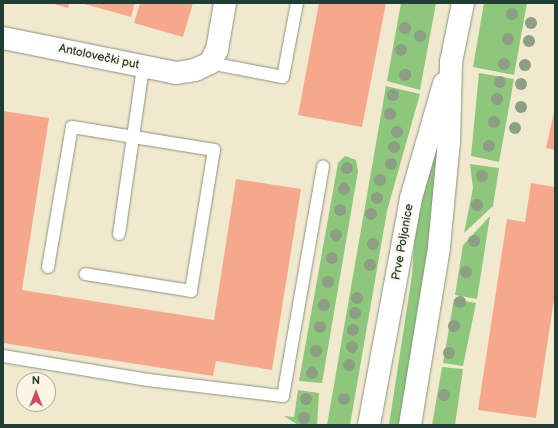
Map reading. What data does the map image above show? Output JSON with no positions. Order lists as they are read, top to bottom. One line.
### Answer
{"streets":{"street":["Antolovečki put","Prve Poljanice"]},"north":"top"}
